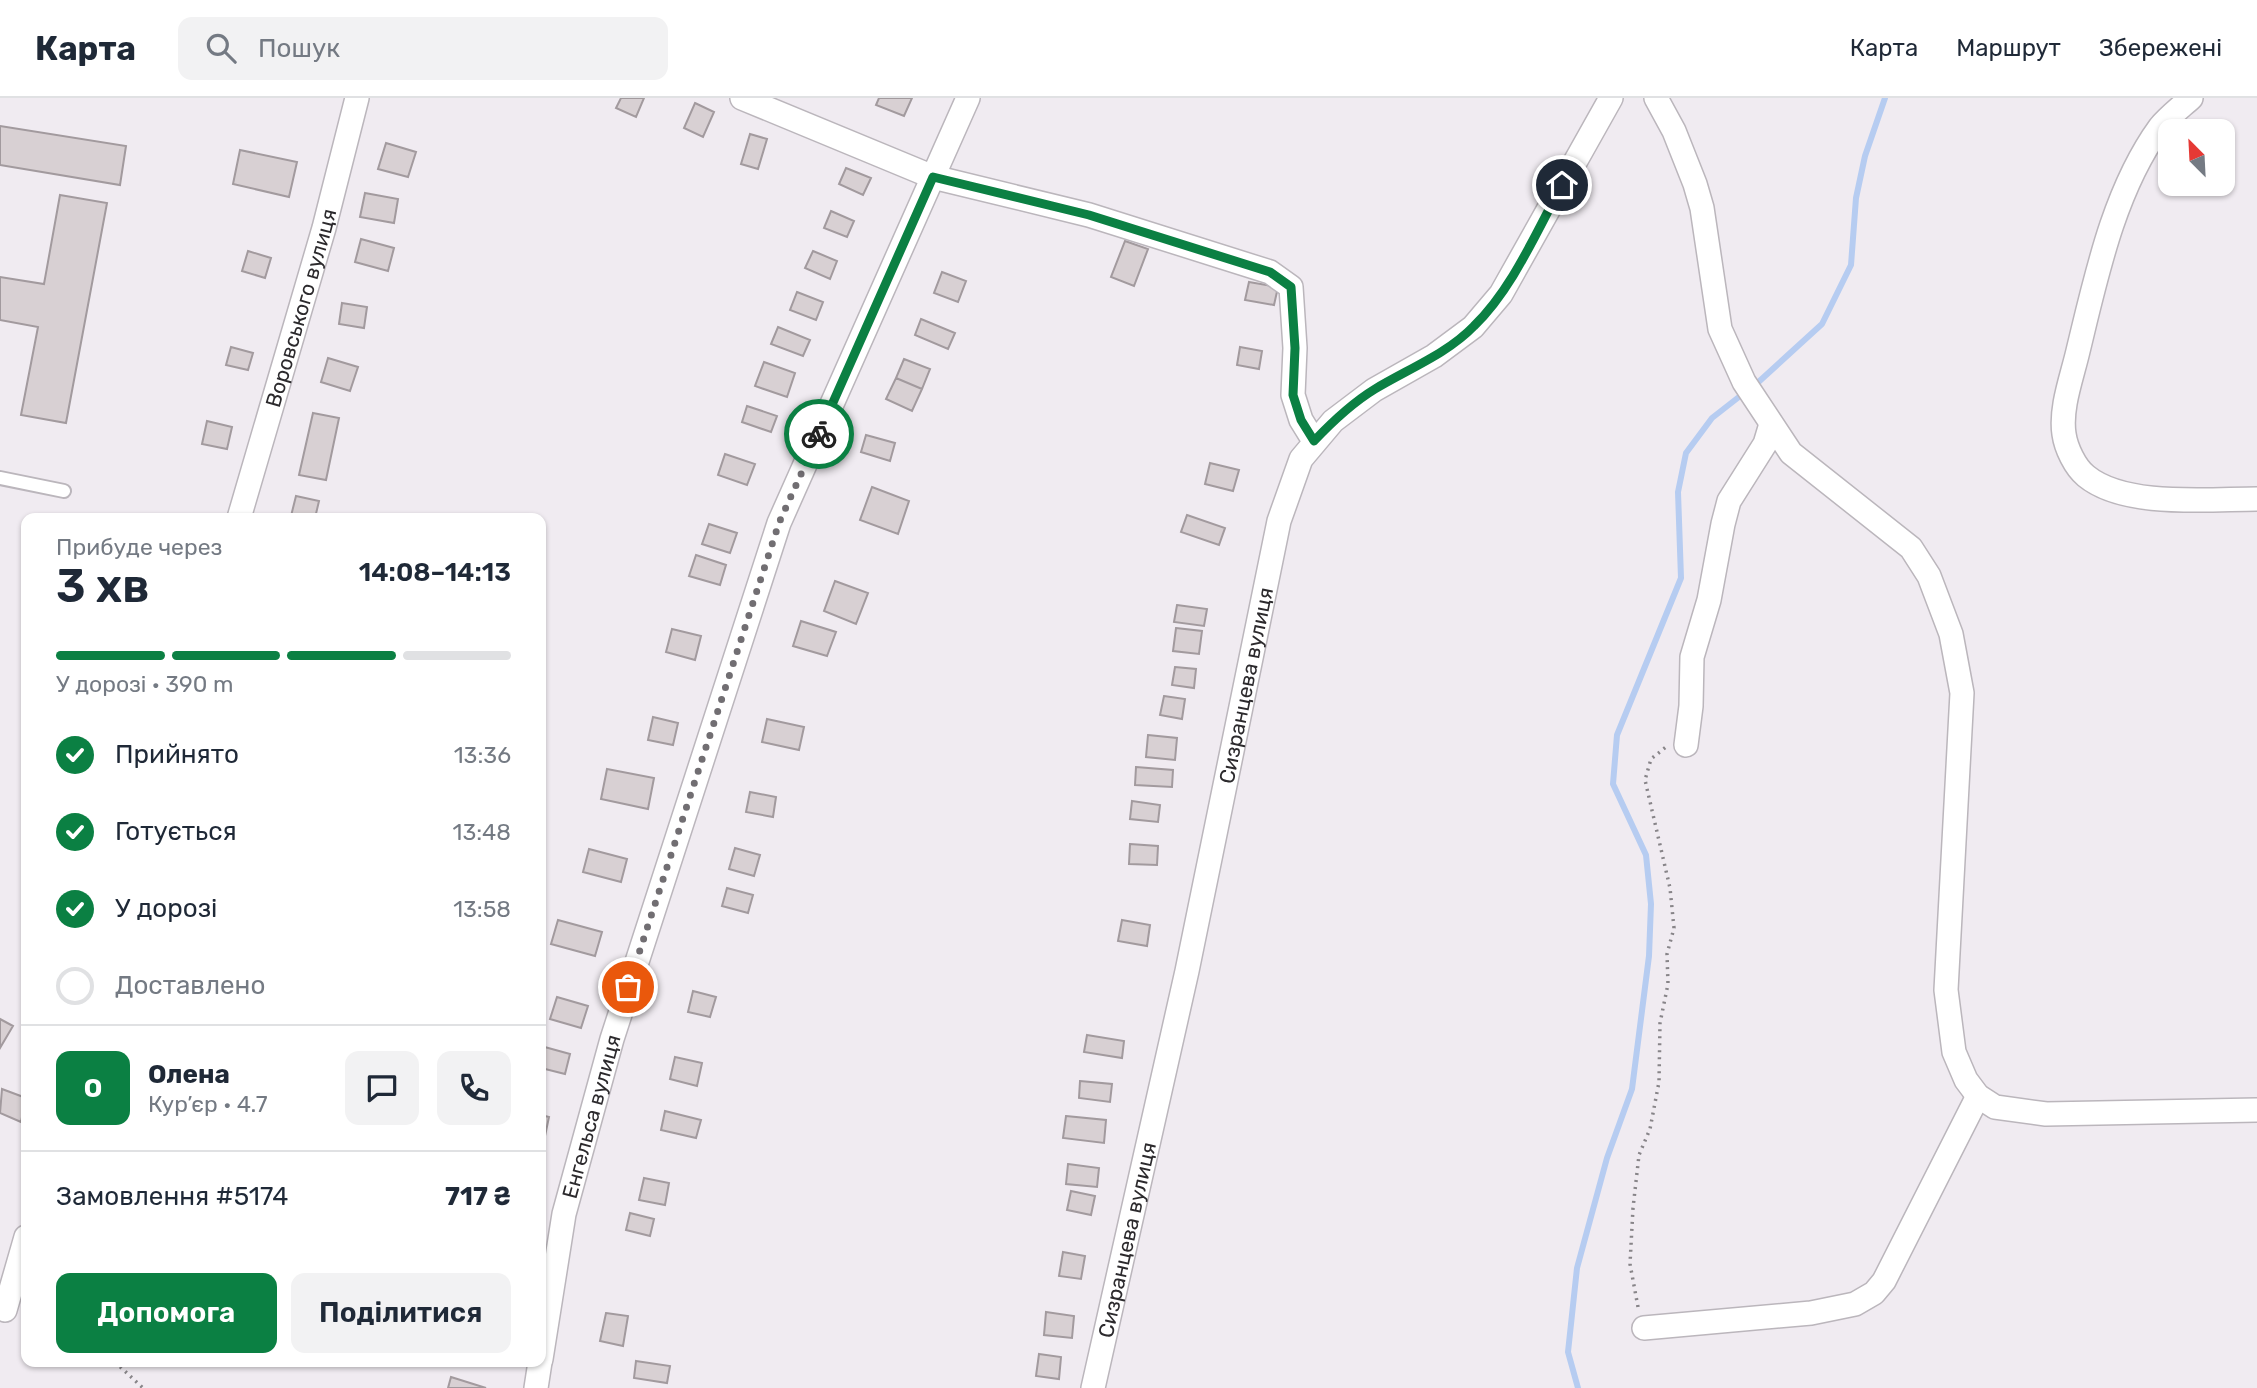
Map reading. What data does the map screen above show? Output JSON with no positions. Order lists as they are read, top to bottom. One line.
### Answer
{"streets":{"street":["Воровського вулиця","Сизранцева вулиця","Енгельса вулиця"]},"north":"top left","page":{"header":"Карта","search":"Пошук","nav":["Карта","Маршрут","Збережені"],"heading":["3 хв","Прибуде через","14:08–14:13"],"panel":["Олена","Кур’єр · 4.7","Замовлення #5174","717 ₴"],"bar":"У дорозі · 390 m","list":[["Прийнято","13:36"],["Готується","13:48"],["У дорозі","13:58"],"Доставлено"],"round":"О","buttons":["Допомога","Поділитися"]}}
